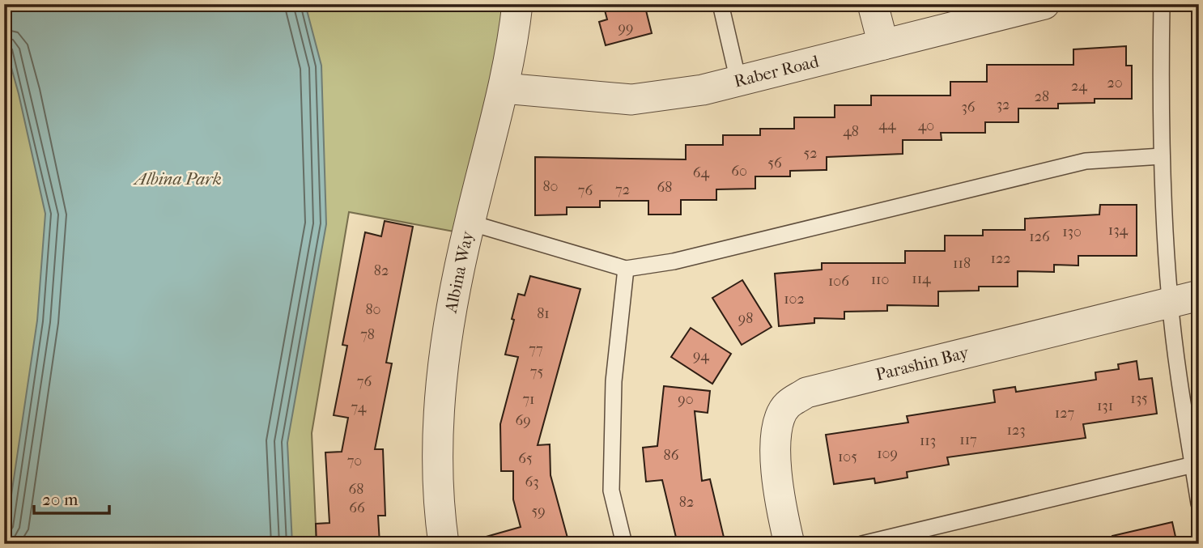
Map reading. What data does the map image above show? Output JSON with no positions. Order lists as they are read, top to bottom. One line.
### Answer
{"streets":{"street":["Raber Road","Albina Way","Parashin Bay"]},"crossings":[["Raber Road","Albina Way"]],"parks":["Albina Park"],"house_numbers":["99","20","24","28","32","36","44","40","48","52","56","60","64","80","68","72","76","134","130","126","122","118","82","114","110","106","102","80","81","98","78","77","94","75","76","135","71","90","131","74","127","69","123","117","113","109","86","105","65","70","63","68","82","66","59"],"scale_bar":"20 m"}
